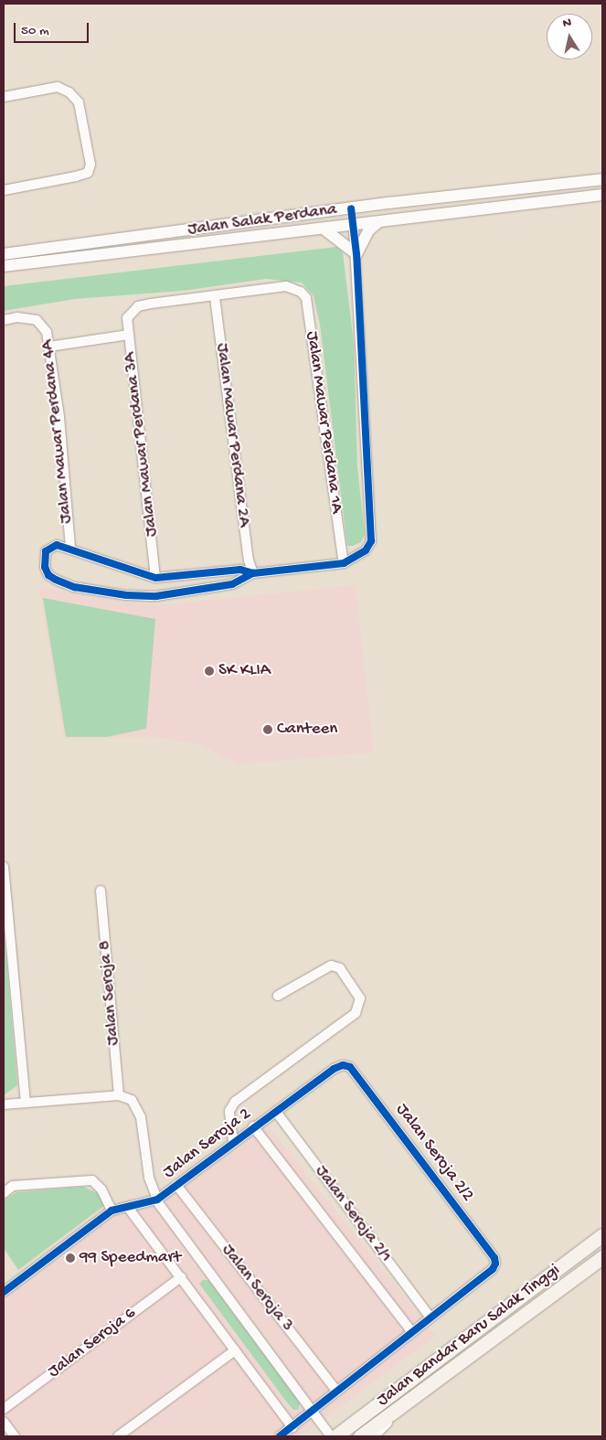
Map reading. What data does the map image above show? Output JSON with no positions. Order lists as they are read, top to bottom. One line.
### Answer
{"streets":{"main road":["Jalan Bandar Baru Salak Tinggi"],"street":["Jalan Salak Perdana","Jalan Mawar Perdana 1A","Jalan Mawar Perdana 4A","Jalan Mawar Perdana 2A","Jalan Mawar Perdana 3A","Jalan Seroja 8","Jalan Seroja 2","Jalan Seroja 2/2","Jalan Seroja 2/1","Jalan Seroja 3","Jalan Seroja 6"]},"crossings":[["Jalan Mawar Perdana 1A","Jalan Mawar Perdana 2A"],["Jalan Mawar Perdana 1A","Jalan Mawar Perdana 3A"],["Jalan Mawar Perdana 2A","Jalan Mawar Perdana 3A"],["Jalan Seroja 2","Jalan Seroja 2/2"],["Jalan Seroja 2","Jalan Seroja 2/1"],["Jalan Seroja 2","Jalan Seroja 3"],["Jalan Seroja 2/2","Jalan Seroja 2/1"]],"places":["SK KLIA","Canteen","99 Speedmart"],"scale_bar":"50 m","north":"top"}
